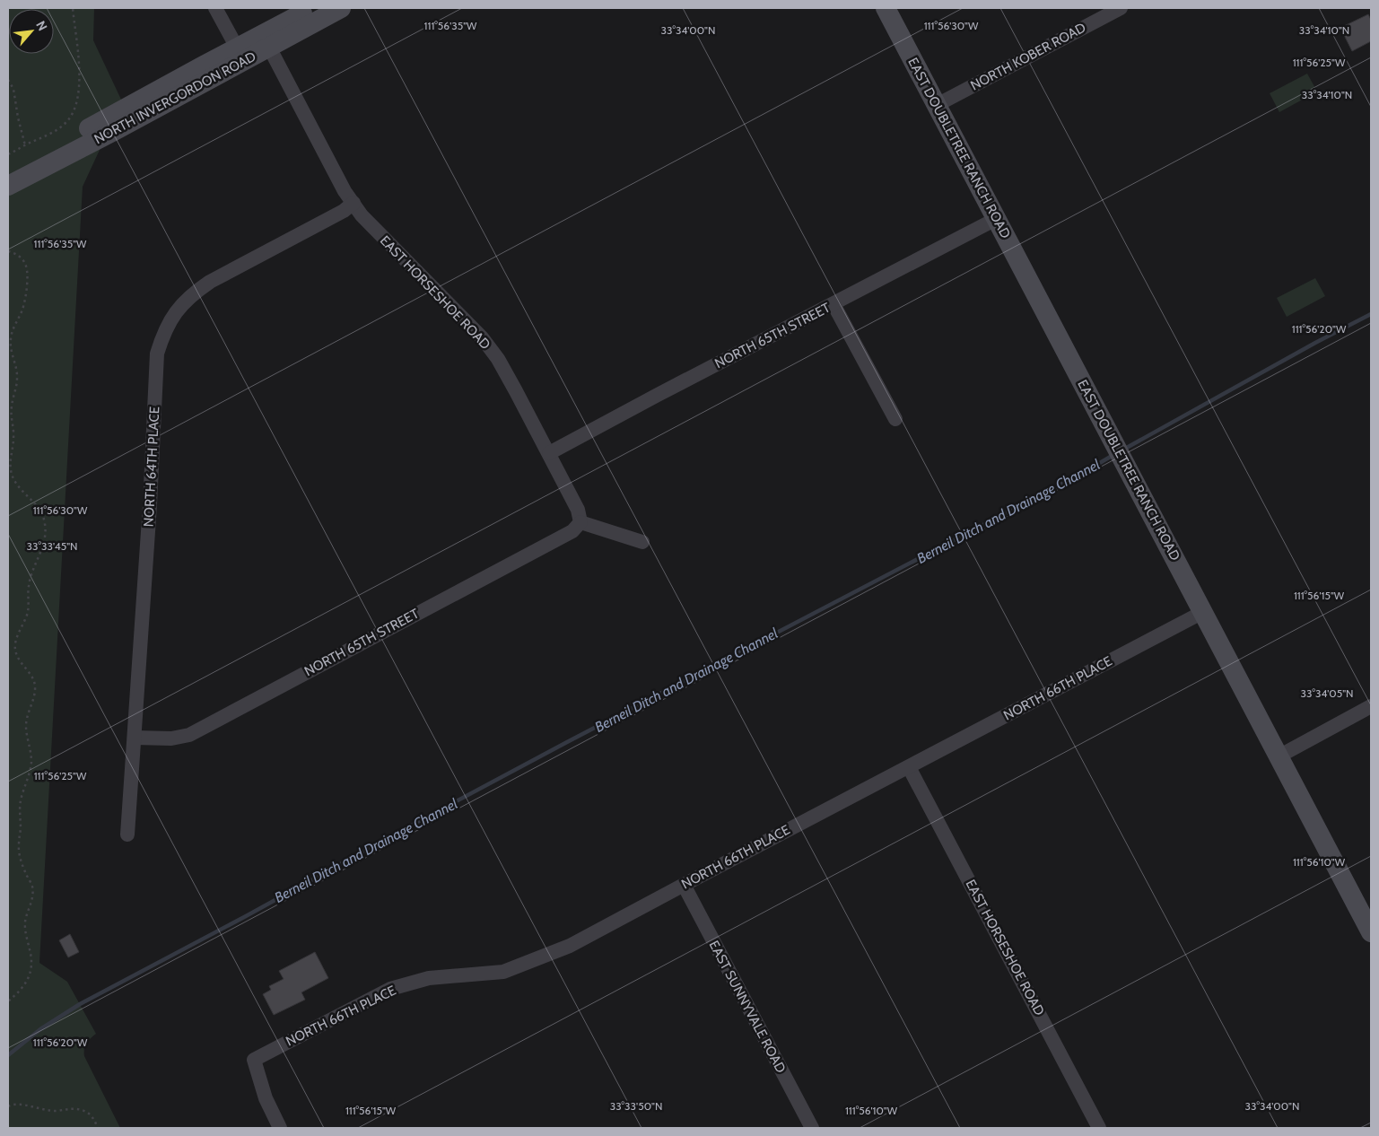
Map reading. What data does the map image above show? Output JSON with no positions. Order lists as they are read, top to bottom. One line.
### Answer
{"streets":{"main road":["NORTH INVERGORDON ROAD","EAST DOUBLETREE RANCH ROAD"],"street":["NORTH KOBER ROAD","EAST HORSESHOE ROAD","NORTH 65TH STREET","NORTH 64TH PLACE","NORTH 66TH PLACE","EAST SUNNYVALE ROAD"]},"crossings":[["NORTH KOBER ROAD","EAST DOUBLETREE RANCH ROAD"],["NORTH INVERGORDON ROAD","EAST HORSESHOE ROAD"],["EAST DOUBLETREE RANCH ROAD","NORTH 65TH STREET"],["EAST DOUBLETREE RANCH ROAD","NORTH 66TH PLACE"],["EAST HORSESHOE ROAD","NORTH 65TH STREET"],["EAST HORSESHOE ROAD","NORTH 64TH PLACE"],["EAST HORSESHOE ROAD","NORTH 66TH PLACE"],["NORTH 65TH STREET","NORTH 64TH PLACE"],["NORTH 66TH PLACE","EAST SUNNYVALE ROAD"]],"water":["Berneil Ditch and Drainage Channel"],"north":"top right","coordinates":["111°56'35\"W","111°56'30\"W","33°34'00\"N","33°34'10\"N","111°56'25\"W","111°56'20\"W","33°33'45\"N","111°56'15\"W","33°34'05\"N","111°56'10\"W","33°33'50\"N"]}
